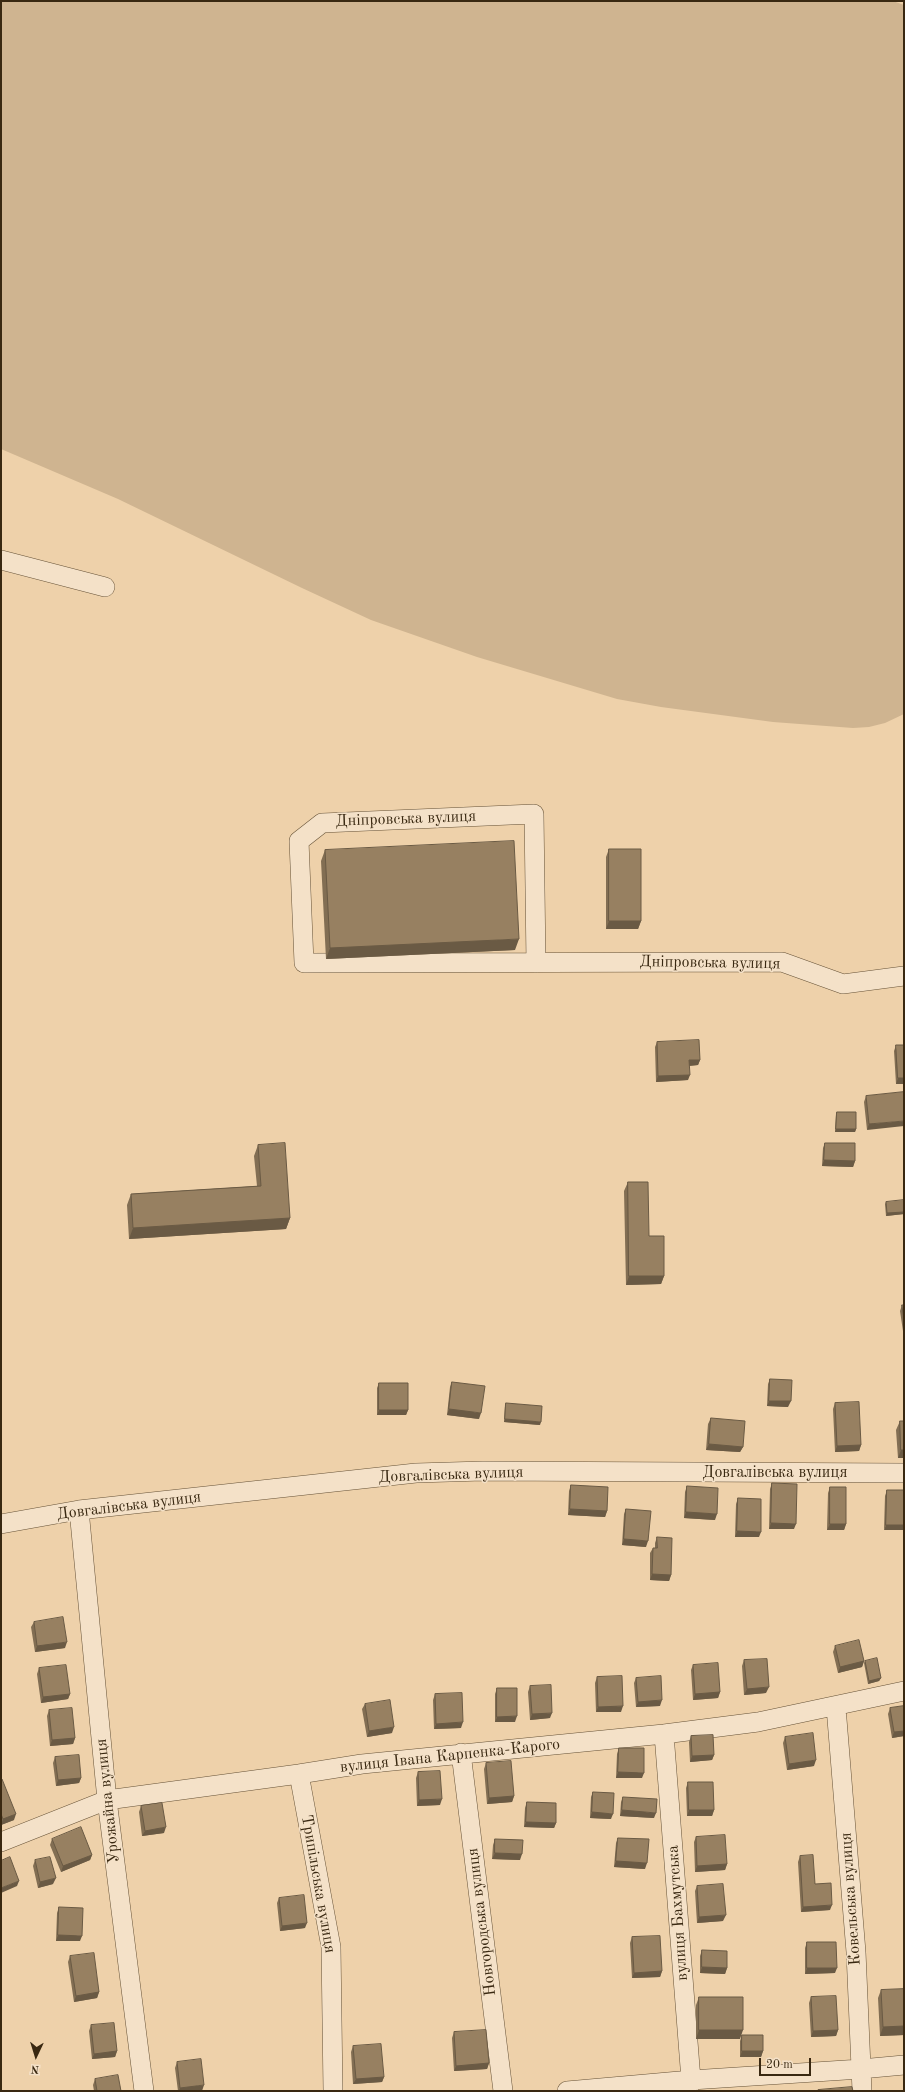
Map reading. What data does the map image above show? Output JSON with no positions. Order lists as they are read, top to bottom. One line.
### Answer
{"streets":{"street":["Дніпровська вулиця","Довгалівська вулиця","вулиця Івана Карпенка-Карого","Урожайна вулиця","Трипільська вулиця","Ковельська вулиця","вулиця Бахмутська","Новгородська вулиця"]},"crossings":[["Довгалівська вулиця","Урожайна вулиця"],["вулиця Івана Карпенка-Карого","Урожайна вулиця"],["вулиця Івана Карпенка-Карого","Трипільська вулиця"],["вулиця Івана Карпенка-Карого","Ковельська вулиця"],["вулиця Івана Карпенка-Карого","вулиця Бахмутська"],["вулиця Івана Карпенка-Карого","Новгородська вулиця"]],"scale_bar":"20 m","north":"bottom"}
